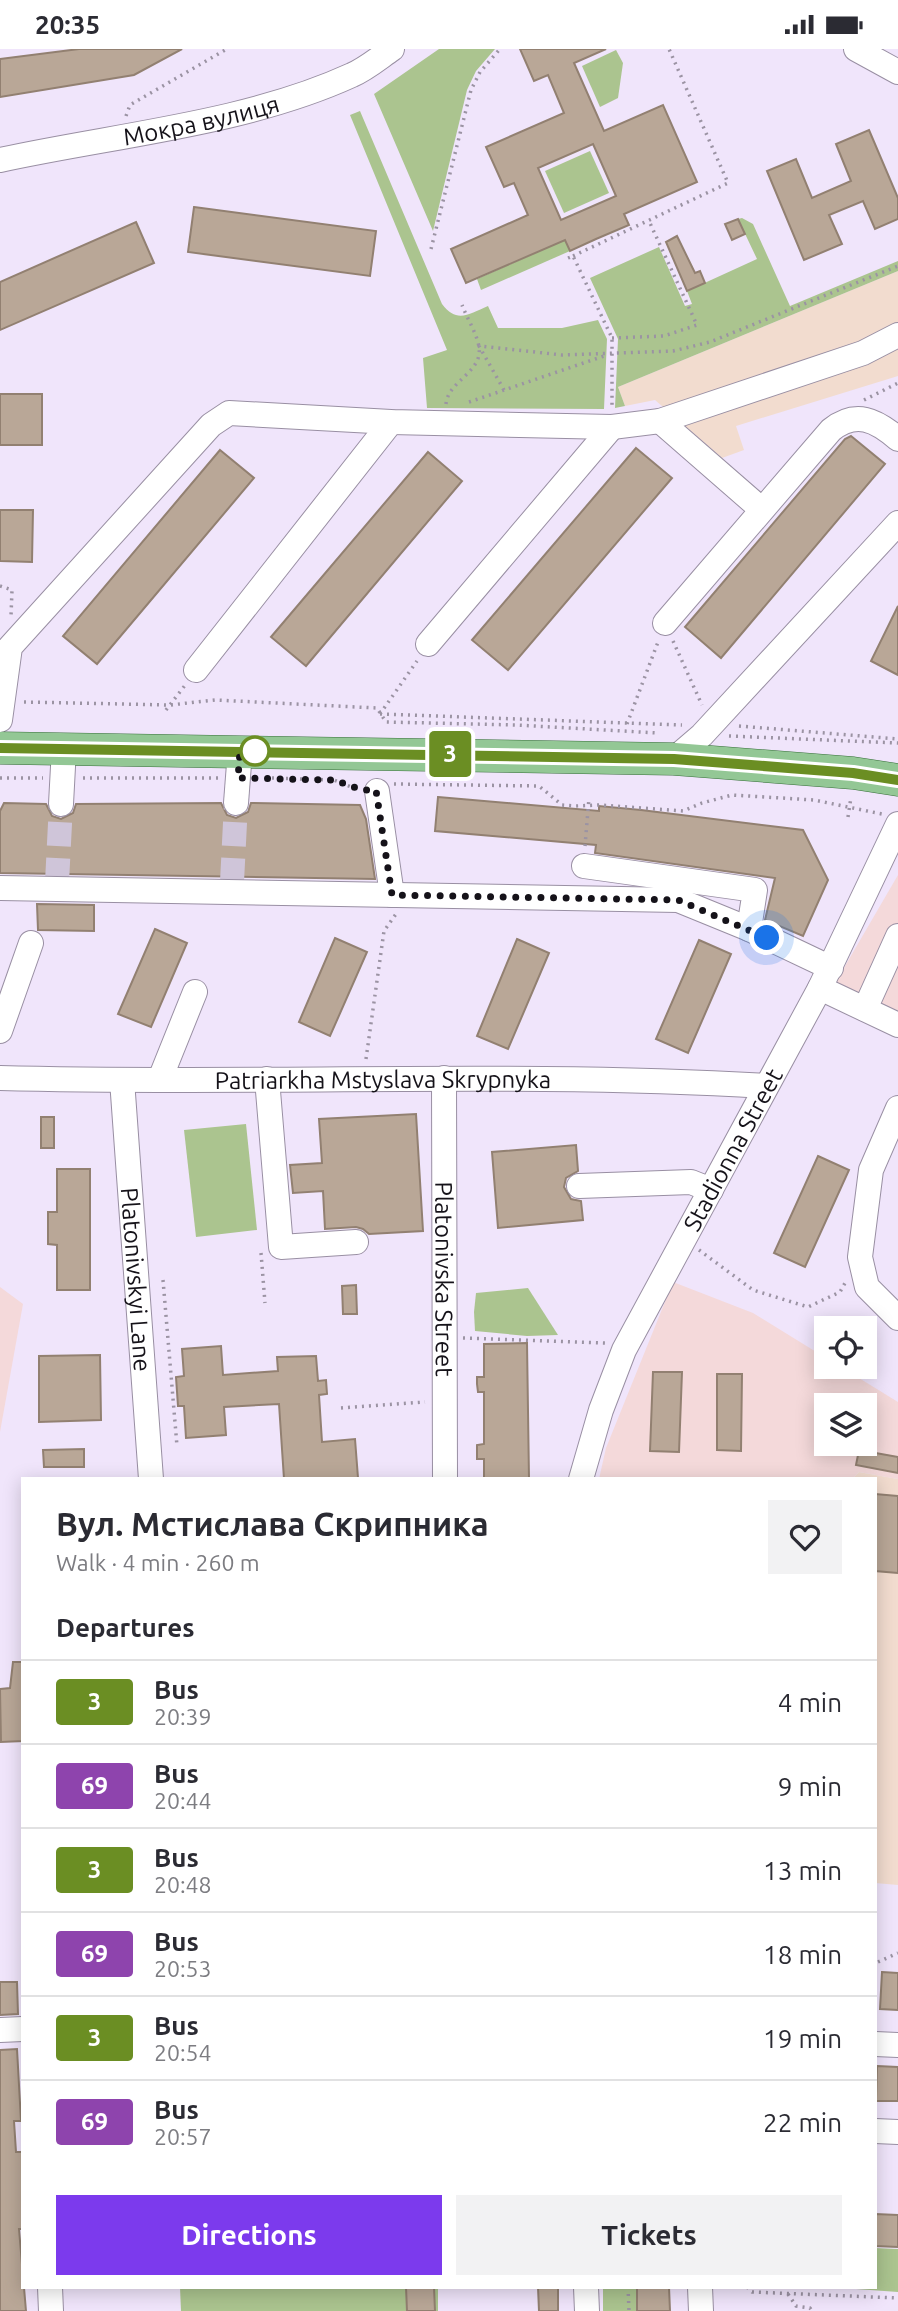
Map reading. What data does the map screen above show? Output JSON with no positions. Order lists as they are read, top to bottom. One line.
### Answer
{"streets":{"street":["Мокра вулиця","Patriarkha Mstyslava Skrypnyka","Stadionna Street","Platonivska Street","Platonivskyi Lane"]},"crossings":[["Patriarkha Mstyslava Skrypnyka","Stadionna Street"],["Patriarkha Mstyslava Skrypnyka","Platonivska Street"],["Patriarkha Mstyslava Skrypnyka","Platonivskyi Lane"]],"lines":["bus line 3"],"page":{"status":"20:35","on_map":"3","heading":[["Вул. Мстислава Скрипника","Walk · 4 min · 260 m"],"Departures"],"list":[{"mark":"3","name":"Bus","note":"20:39","value":"4 min"},{"mark":"69","name":"Bus","note":"20:44","value":"9 min"},{"mark":"3","name":"Bus","note":"20:48","value":"13 min"},{"mark":"69","name":"Bus","note":"20:53","value":"18 min"},{"mark":"3","name":"Bus","note":"20:54","value":"19 min"},{"mark":"69","name":"Bus","note":"20:57","value":"22 min"}],"buttons":["Directions","Tickets"]}}
